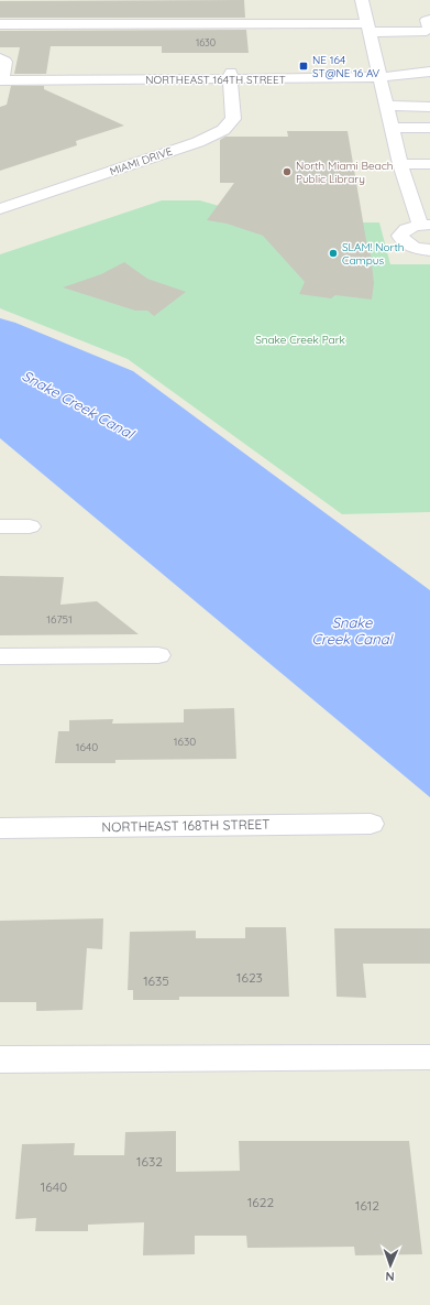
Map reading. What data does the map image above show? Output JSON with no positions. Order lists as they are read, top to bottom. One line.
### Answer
{"streets":{"street":["NORTHEAST 164TH STREET","MIAMI DRIVE","NORTHEAST 168TH STREET"]},"crossings":[["NORTHEAST 164TH STREET","MIAMI DRIVE"]],"water":["Snake Creek Canal"],"parks":["Snake Creek Park"],"places":{"transit":["NE 164 ST@NE 16 AV"],"other":["North Miami Beach Public Library","SLAM! North Campus"]},"house_numbers":["1630","16751","1630","1640","1623","1635","1632","1640","1622","1612"],"north":"bottom"}
